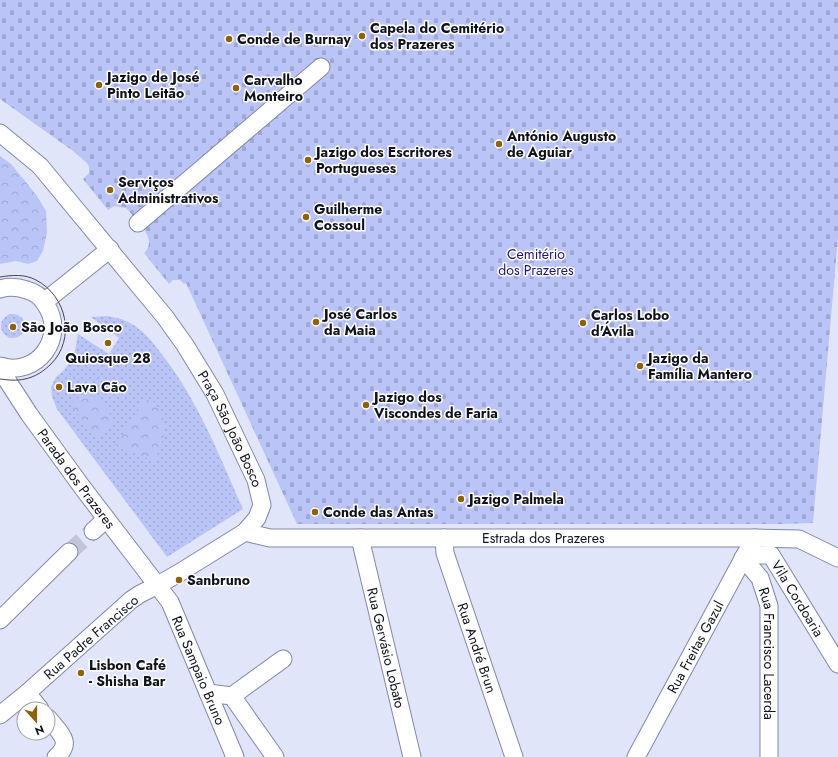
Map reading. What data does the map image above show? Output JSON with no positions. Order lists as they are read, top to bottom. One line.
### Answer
{"streets":{"street":["Praça São João Bosco","Parada dos Prazeres","Estrada dos Prazeres","Vila Cordoaria","Rua Padre Francisco","Rua Freitas Gazul","Rua Gervásio Lobato","Rua André Brun","Rua Francisco Lacerda","Rua Sampaio Bruno"]},"crossings":[["Praça São João Bosco","Parada dos Prazeres"],["Praça São João Bosco","Estrada dos Prazeres"],["Praça São João Bosco","Rua Padre Francisco"],["Praça São João Bosco","Rua Sampaio Bruno"],["Parada dos Prazeres","Rua Padre Francisco"],["Parada dos Prazeres","Rua Sampaio Bruno"],["Estrada dos Prazeres","Rua Freitas Gazul"],["Estrada dos Prazeres","Rua Gervásio Lobato"],["Estrada dos Prazeres","Rua André Brun"],["Vila Cordoaria","Rua Freitas Gazul"],["Vila Cordoaria","Rua Francisco Lacerda"],["Rua Padre Francisco","Rua Sampaio Bruno"],["Rua Freitas Gazul","Rua Francisco Lacerda"]],"parks":["Cemitério dos Prazeres"],"places":["Capela do Cemitério dos Prazeres","Conde de Burnay","Jazigo de José Pinto Leitão","Carvalho Monteiro","António Augusto de Aguiar","Jazigo dos Escritores Portugueses","Serviços Administrativos","Guilherme Cossoul","José Carlos da Maia","Carlos Lobo d'Ávila","São João Bosco","Quiosque 28","Jazigo da Família Mantero","Lava Cão","Jazigo dos Viscondes de Faria","Jazigo Palmela","Conde das Antas","Sanbruno","Lisbon Café - Shisha Bar"],"north":"bottom"}
